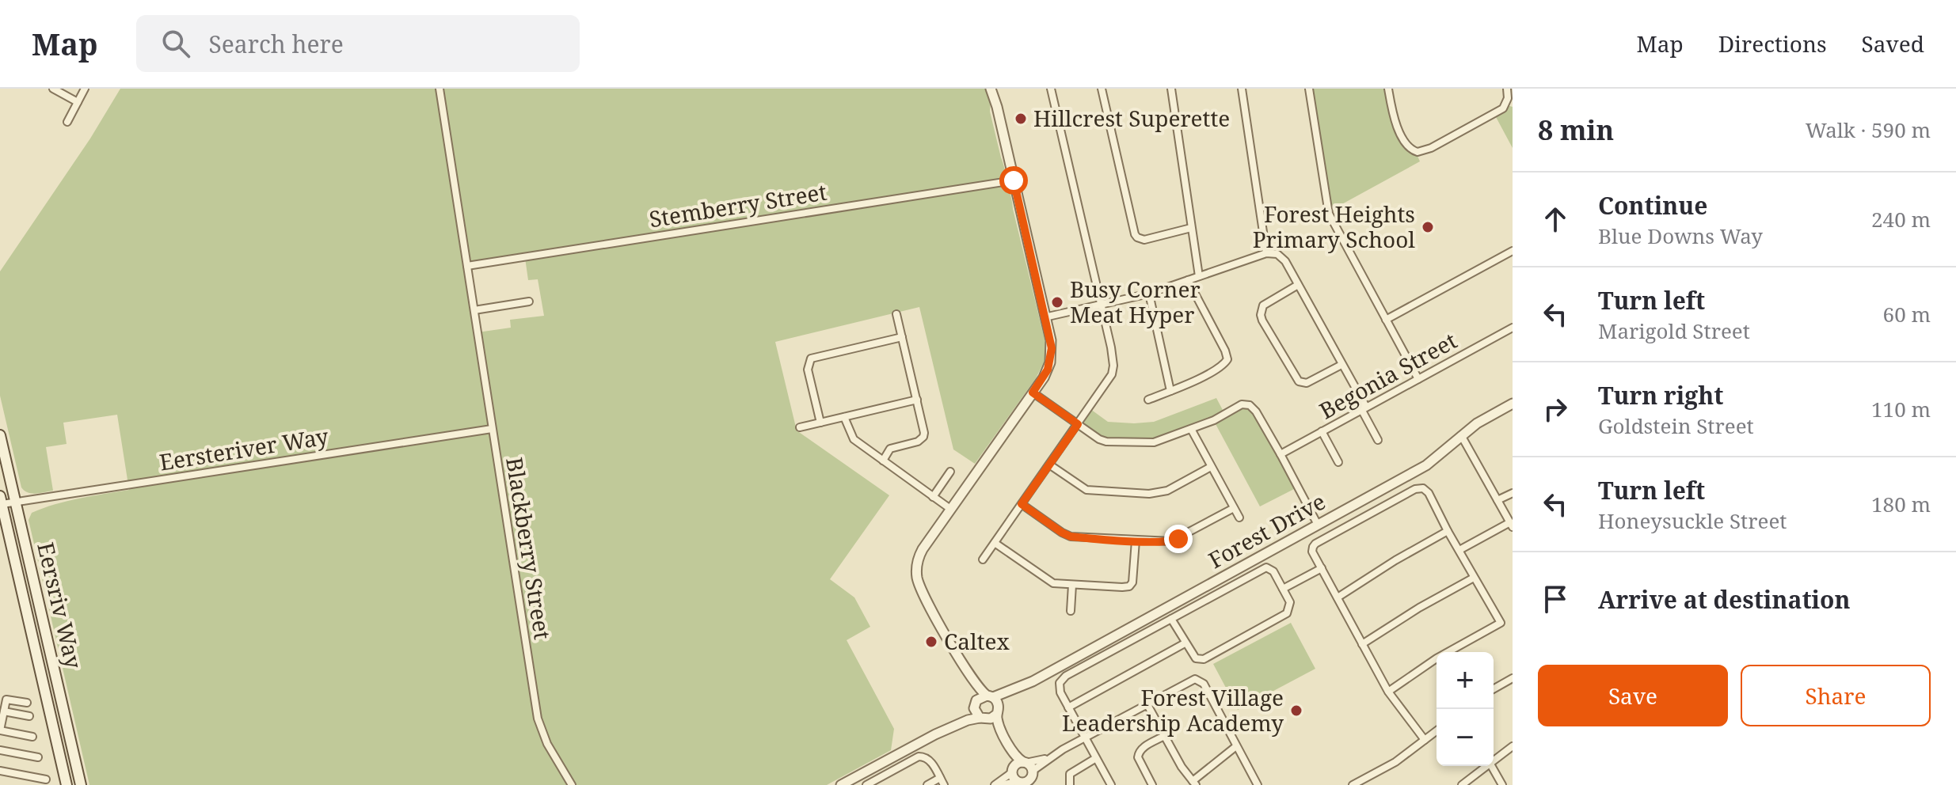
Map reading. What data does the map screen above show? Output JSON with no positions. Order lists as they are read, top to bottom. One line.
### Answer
{"streets":{"main road":["Eersriv Way"],"street":["Stemberry Street","Begonia Street","Eersteriver Way","Forest Drive","Blackberry Street"]},"crossings":[["Stemberry Street","Blackberry Street"],["Eersteriver Way","Blackberry Street"],["Eersteriver Way","Eersriv Way"]],"places":["Hillcrest Superette","Forest Heights Primary School","Busy Corner Meat Hyper","Caltex","Forest Village Leadership Academy"],"page":{"header":"Map","search":"Search here","nav":["Map","Directions","Saved"],"heading":["8 min","Walk · 590 m"],"list":[["Continue","Blue Downs Way","240 m"],["Turn left","Marigold Street","60 m"],["Turn right","Goldstein Street","110 m"],["Turn left","Honeysuckle Street","180 m"],"Arrive at destination"],"buttons":["Save","Share"],"map_buttons":["+","−"]}}
